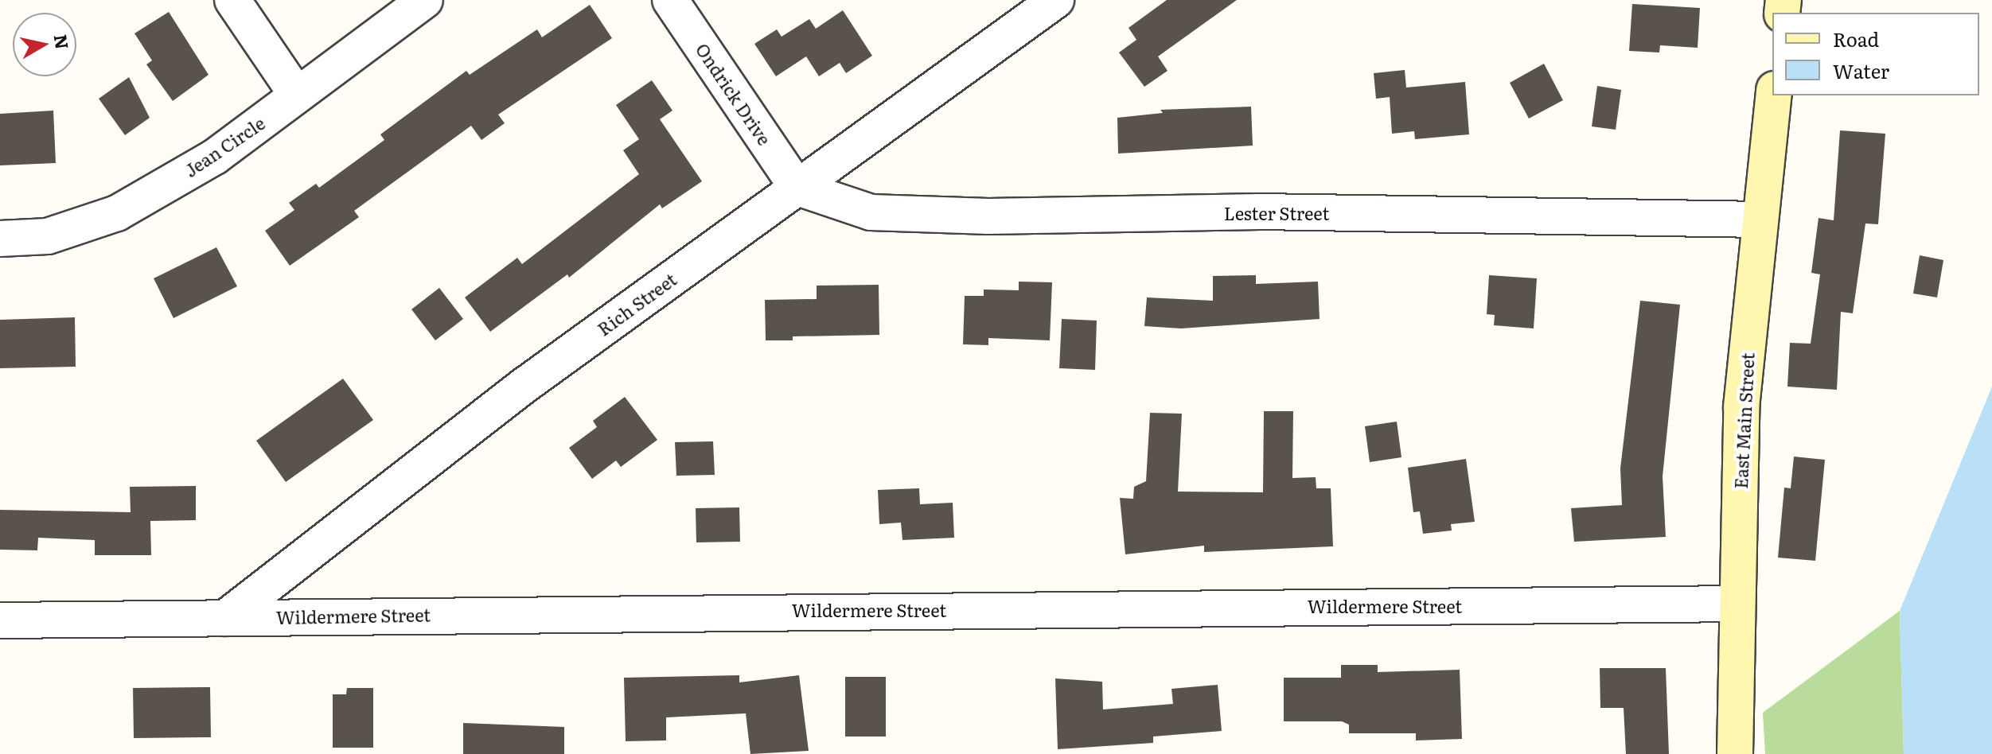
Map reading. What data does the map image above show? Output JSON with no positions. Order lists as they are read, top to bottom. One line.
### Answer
{"streets":{"main road":["East Main Street"],"street":["Ondrick Drive","Jean Circle","Lester Street","Rich Street","Wildermere Street"]},"crossings":[["Ondrick Drive","Lester Street"],["Ondrick Drive","Rich Street"],["Lester Street","Rich Street"],["Lester Street","East Main Street"],["Rich Street","Wildermere Street"],["East Main Street","Wildermere Street"]],"legend":["Road","Water"],"north":"right"}
